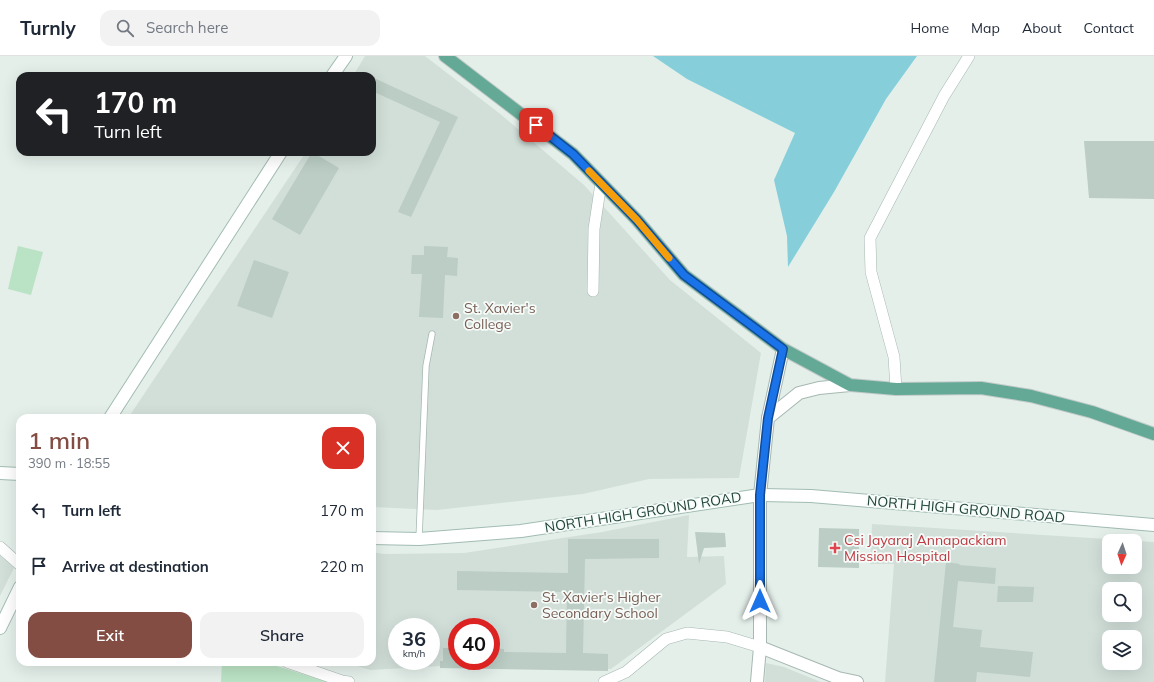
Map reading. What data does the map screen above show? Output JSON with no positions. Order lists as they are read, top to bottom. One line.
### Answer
{"streets":{"main road":["NORTH HIGH GROUND ROAD"]},"places":{"other":["St. Xavier's College","St. Xavier's Higher Secondary School"],"health":["Csi Jayaraj Annapackiam Mission Hospital"]},"north":"bottom","page":{"header":"Turnly","search":"Search here","nav":["Home","Map","About","Contact"],"turn":["170 m","Turn left"],"heading":["1 min","390 m · 18:55"],"list":[{"name":"Turn left","value":"170 m"},{"name":"Arrive at destination","value":"220 m"}],"buttons":["Exit","Share"],"speed":"36 km/h","limit":"40"}}
